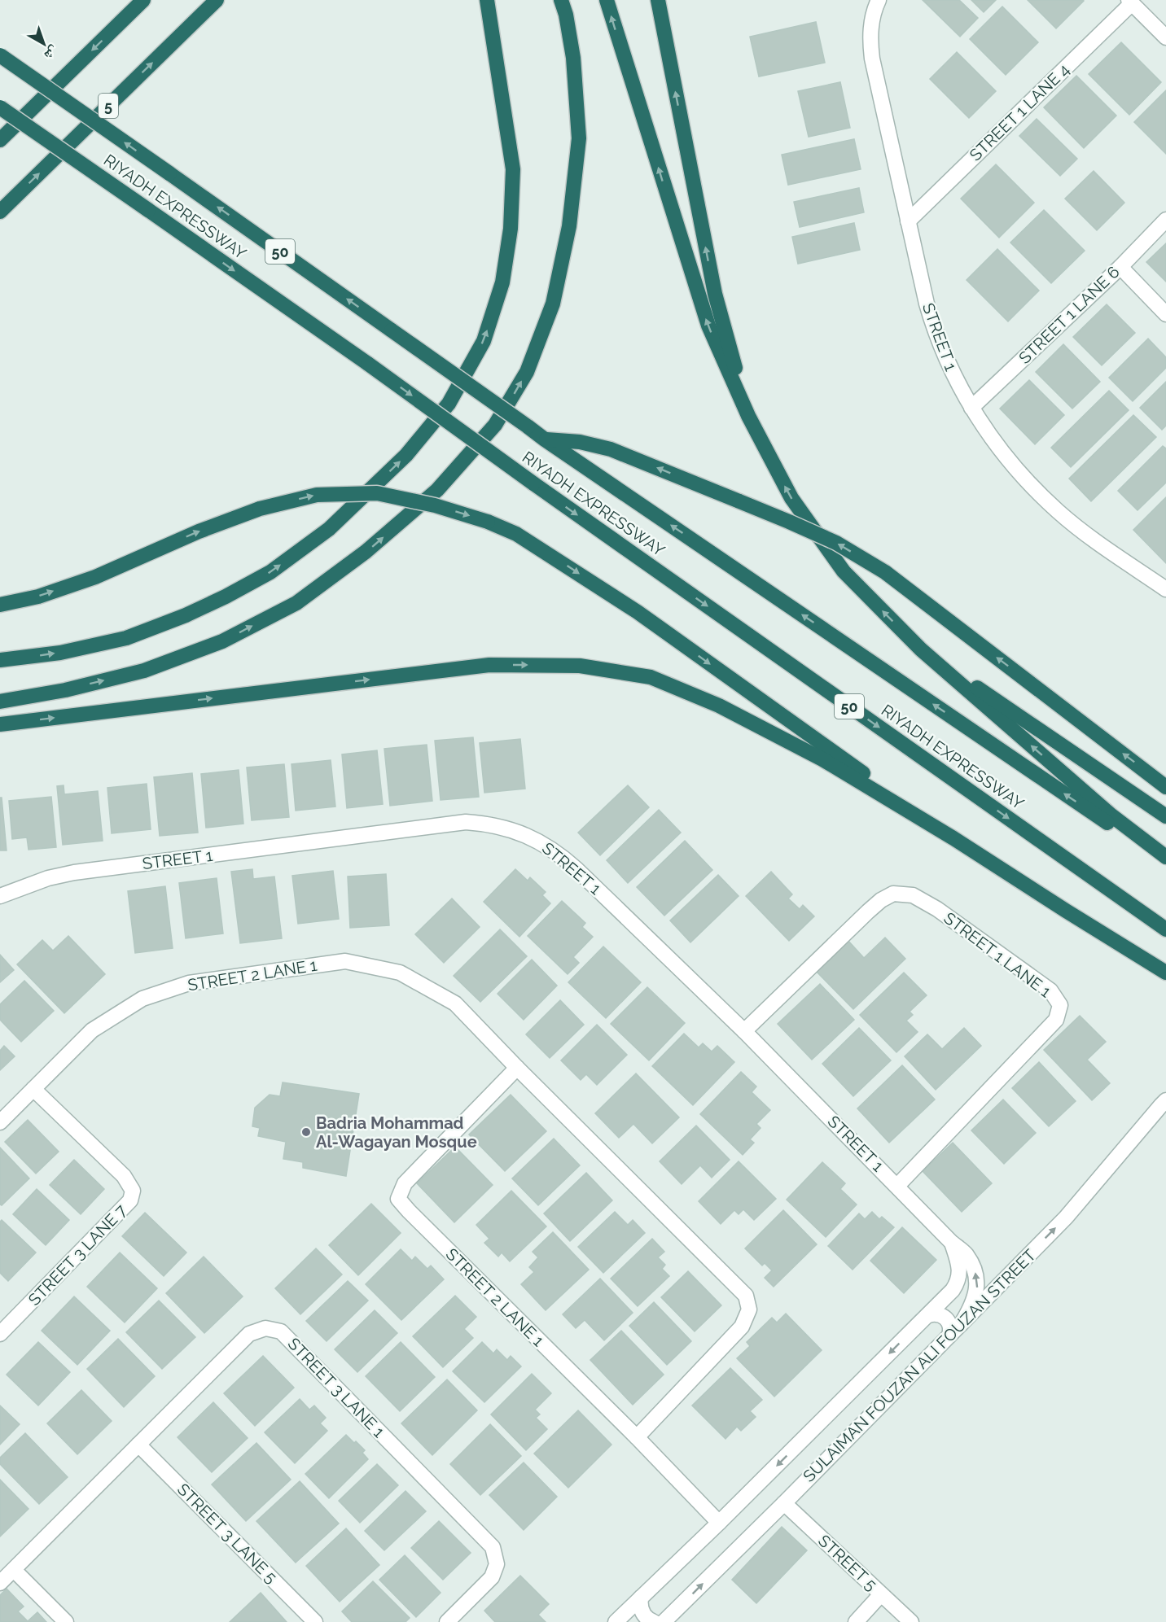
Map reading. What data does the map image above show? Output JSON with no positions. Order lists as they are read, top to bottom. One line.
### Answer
{"streets":{"highway":["5","RIYADH EXPRESSWAY","50"],"street":["STREET 1 LANE 4","STREET 1 LANE 6","STREET 1","STREET 1 LANE 1","STREET 2 LANE 1","STREET 3 LANE 7","SULAIMAN FOUZAN ALI FOUZAN STREET","STREET 3 LANE 1","STREET 3 LANE 5","STREET 5"]},"crossings":[["STREET 1 LANE 4","STREET 1"],["STREET 1 LANE 6","STREET 1"],["STREET 1","STREET 1 LANE 1"],["STREET 1","SULAIMAN FOUZAN ALI FOUZAN STREET"],["STREET 2 LANE 1","STREET 3 LANE 7"],["STREET 2 LANE 1","SULAIMAN FOUZAN ALI FOUZAN STREET"],["SULAIMAN FOUZAN ALI FOUZAN STREET","STREET 5"],["STREET 3 LANE 1","STREET 3 LANE 5"]],"places":["Badria Mohammad Al-Wagayan Mosque"],"north":"bottom right"}
